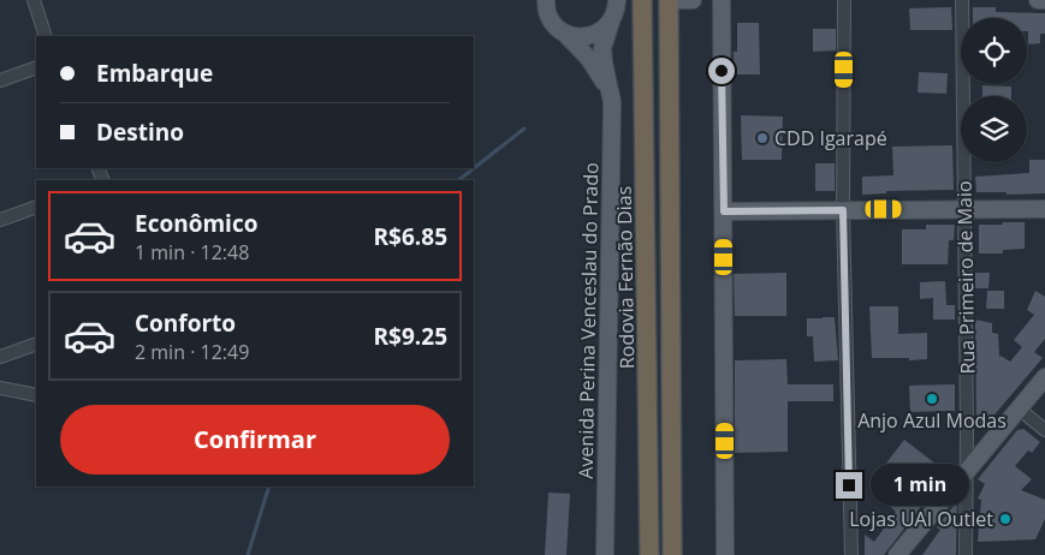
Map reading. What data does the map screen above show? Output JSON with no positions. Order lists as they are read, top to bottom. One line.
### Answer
{"streets":{"highway":["Rodovia Fernão Dias"],"main road":["Avenida Perina Venceslau do Prado"],"street":["Rua Primeiro de Maio"]},"places":["CDD Igarapé","Anjo Azul Modas","Lojas UAI Outlet"],"page":{"banner":["Embarque","Destino"],"list":[{"name":"Econômico","note":"1 min · 12:48","value":"R$6.85"},{"name":"Conforto","note":"2 min · 12:49","value":"R$9.25"}],"buttons":"Confirmar","bubble":"1 min"}}
